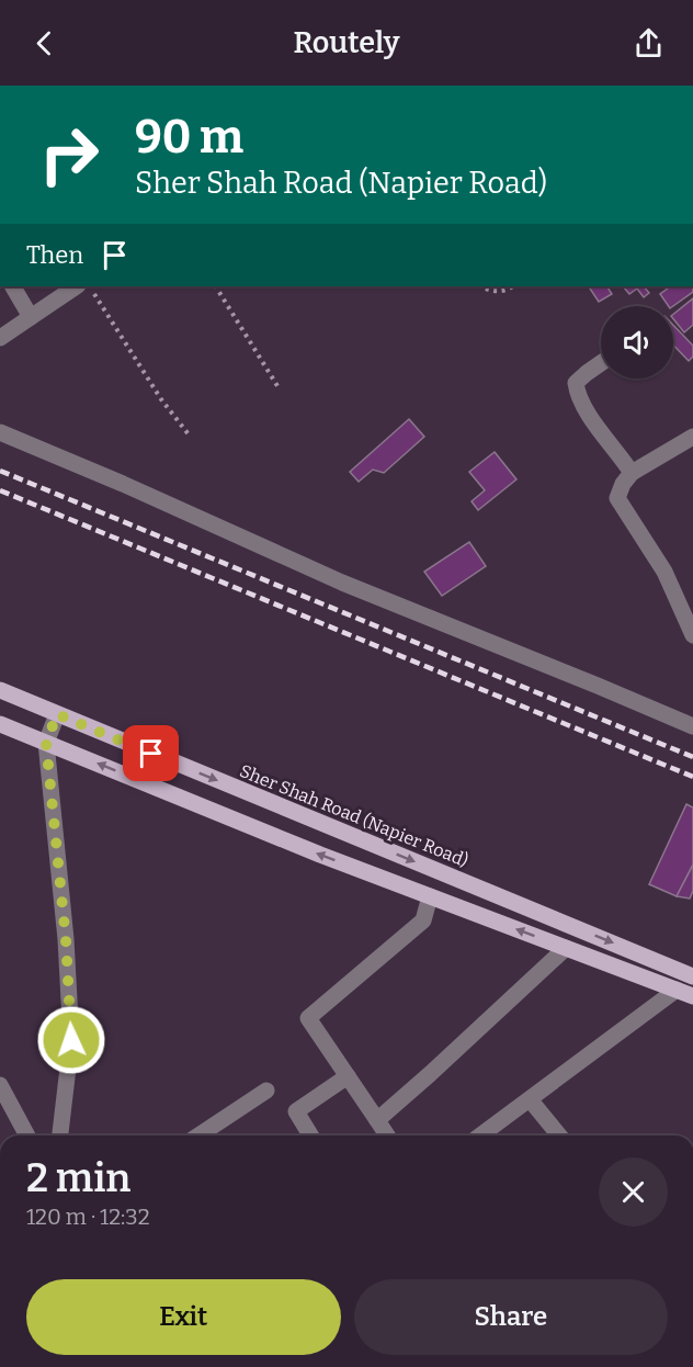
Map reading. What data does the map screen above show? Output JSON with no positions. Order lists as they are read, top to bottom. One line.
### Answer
{"streets":{"main road":["Sher Shah Road (Napier Road)"]},"page":{"header":"Routely","turn":["90 m","Sher Shah Road (Napier Road)"],"then":"Then","heading":["2 min","120 m · 12:32"],"buttons":["Exit","Share"]}}
